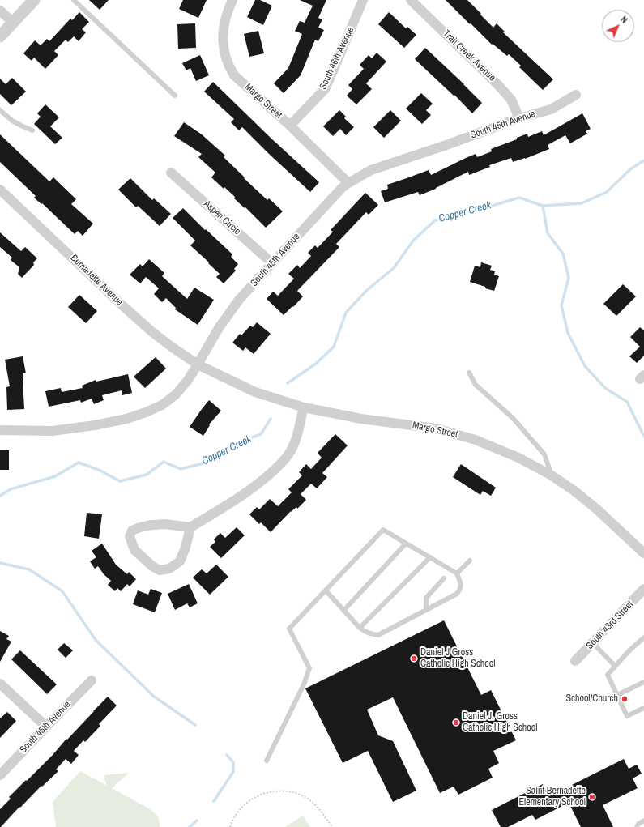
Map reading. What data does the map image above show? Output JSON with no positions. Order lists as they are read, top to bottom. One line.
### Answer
{"streets":{"street":["Trail Creek Avenue","South 46th Avenue","Margo Street","South 45th Avenue","Aspen Circle","Bernadette Avenue","South 43rd Street"]},"crossings":[["Trail Creek Avenue","South 45th Avenue"],["South 46th Avenue","Margo Street"],["Margo Street","South 45th Avenue"],["Margo Street","Bernadette Avenue"],["South 45th Avenue","Aspen Circle"],["South 45th Avenue","Bernadette Avenue"]],"water":["Copper Creek"],"places":["Daniel J Gross Catholic High School","School/Church","Daniel J. Gross Catholic High School","Saint Bernadette Elementary School"],"north":"top right"}
